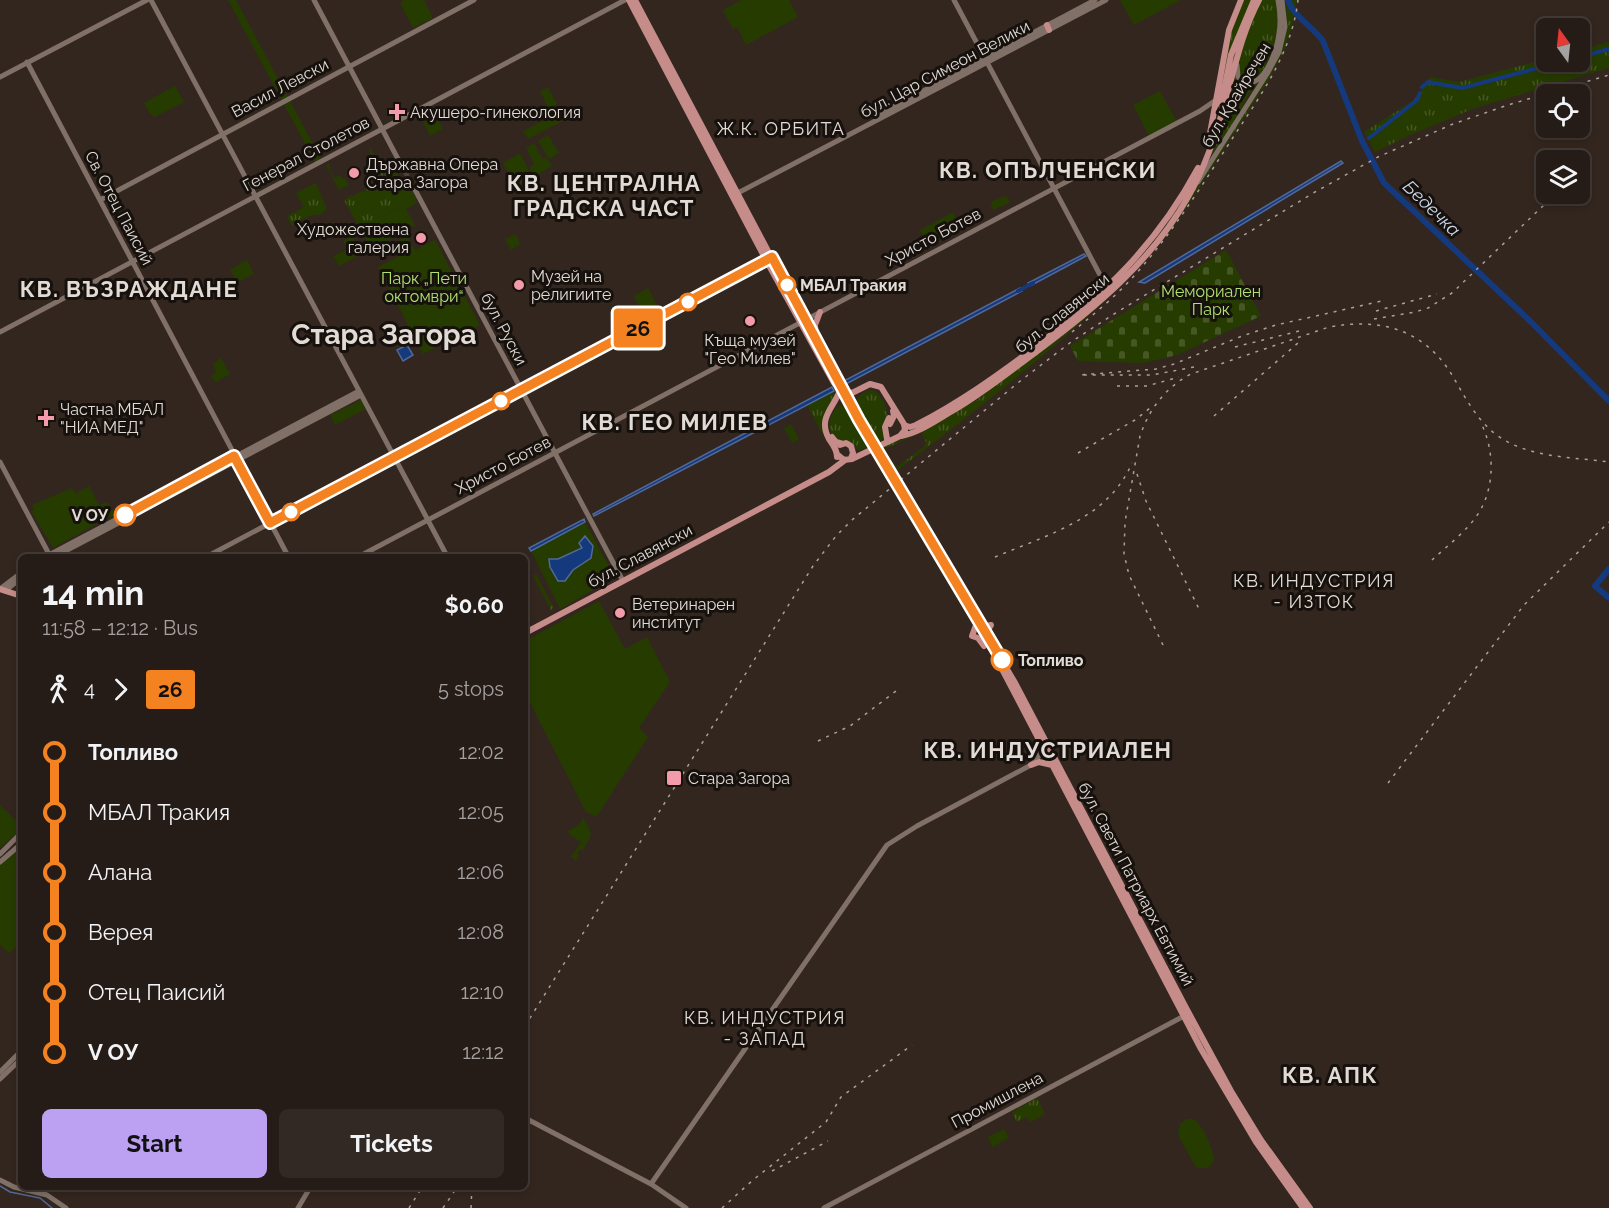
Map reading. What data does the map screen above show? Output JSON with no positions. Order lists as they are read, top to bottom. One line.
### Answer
{"streets":{"main road":["бул. Славянски","бул. Свети Патриарх Евтимий"],"street":["бул. Цар Симеон Велики","Васил Левски","бул. Крайречен","Генерал Столетов","Св. Отец Паисий","Христо Ботев","бул. Руски","Промишлена"]},"crossings":[["бул. Цар Симеон Велики","бул. Свети Патриарх Евтимий"],["Васил Левски","Св. Отец Паисий"],["бул. Крайречен","бул. Славянски"],["Генерал Столетов","Св. Отец Паисий"],["Генерал Столетов","бул. Свети Патриарх Евтимий"],["Христо Ботев","бул. Руски"],["Христо Ботев","бул. Свети Патриарх Евтимий"],["бул. Славянски","бул. Руски"],["бул. Свети Патриарх Евтимий","Промишлена"]],"districts":["Ж.К. ОРБИТА","КВ. ОПЪЛЧЕНСКИ","КВ. ЦЕНТРАЛНА ГРАДСКА ЧАСТ","КВ. ВЪЗРАЖДАНЕ","Стара Загора","КВ. ГЕО МИЛЕВ","КВ. ИНДУСТРИЯ - ИЗТОК","КВ. ИНДУСТРИАЛЕН","КВ. ИНДУСТРИЯ - ЗАПАД","КВ. АПК"],"water":["Бедечка"],"parks":["Парк „Пети октомври“","Мемориален Парк"],"places":{"health":["Акушеро-гинекология","Частна МБАЛ \"НИА МЕД\""],"other":["Държавна Опера Стара Загора","Художествена галерия","Музей на религиите","МБАЛ Тракия","Къща музей \"Гео Милев\"","V ОУ","Ветеринарен институт","Топливо"],"transit":["Стара Загора"]},"lines":["bus line 26"],"north":"top","page":{"on_map":"26","heading":["14 min","11:58 – 12:12 · Bus","$0.60"],"legs":["4","26","5 stops"],"list":[{"name":"Топливо","value":"12:02"},{"name":"МБАЛ Тракия","value":"12:05"},{"name":"Алана","value":"12:06"},{"name":"Верея","value":"12:08"},{"name":"Отец Паисий","value":"12:10"},{"name":"V ОУ","value":"12:12"}],"buttons":["Start","Tickets"]}}
